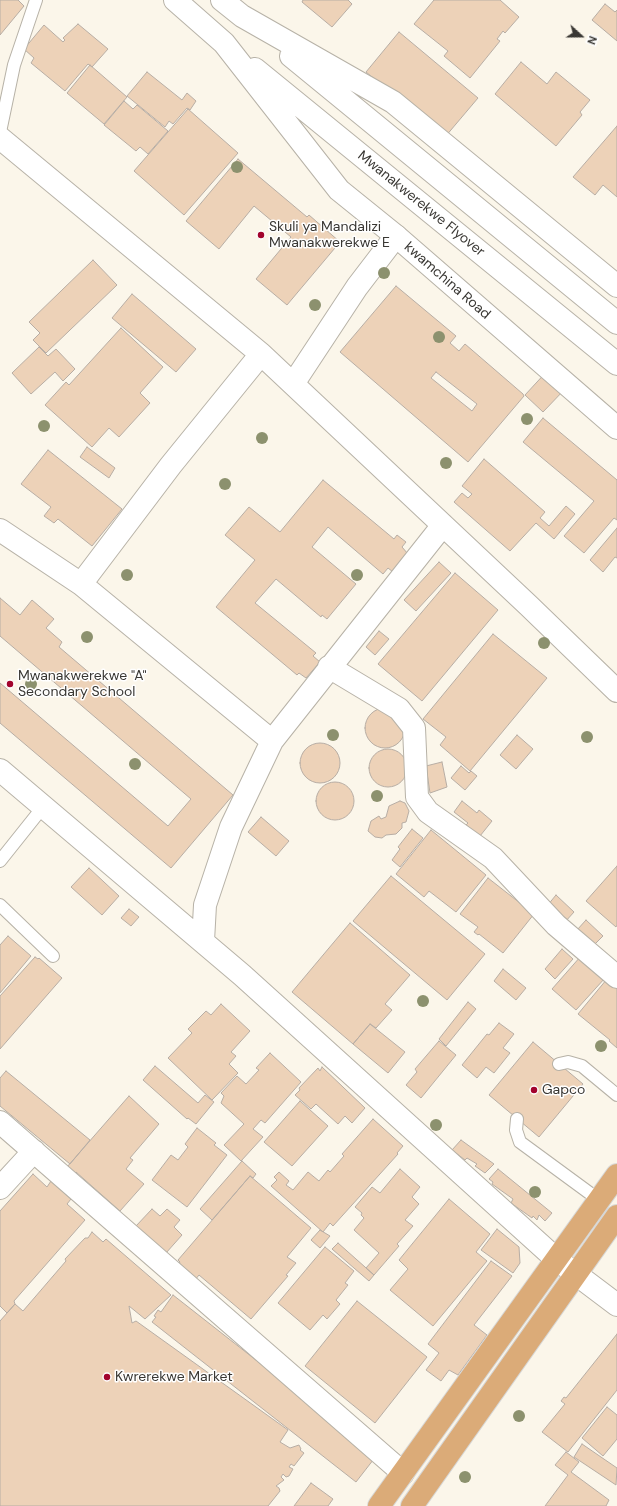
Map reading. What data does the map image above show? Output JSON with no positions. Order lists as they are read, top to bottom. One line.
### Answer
{"streets":{"street":["Mwanakwerekwe Flyover","kwamchina Road"]},"crossings":[["Mwanakwerekwe Flyover","kwamchina Road"]],"places":["Skuli ya Mandalizi Mwanakwerekwe E","Mwanakwerekwe \"A\" Secondary School","Gapco","Kwrerekwe Market"],"north":"right"}
